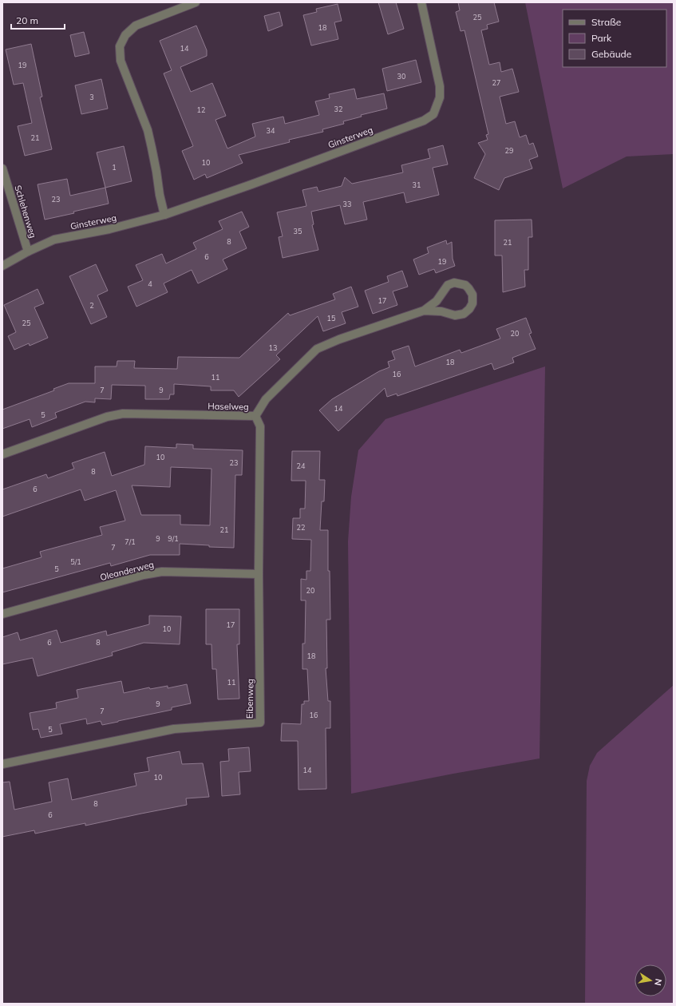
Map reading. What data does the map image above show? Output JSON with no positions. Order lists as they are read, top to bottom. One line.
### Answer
{"streets":{"street":["Ginsterweg","Schlehenweg","Haselweg","Oleanderweg","Eibenweg"]},"crossings":[["Ginsterweg","Schlehenweg"],["Haselweg","Eibenweg"],["Oleanderweg","Eibenweg"]],"house_numbers":["25","18","14","19","30","27","3","32","12","34","21","29","10","1","31","23","33","35","8","21","6","19","4","17","2","15","25","20","13","18","16","11","7","9","14","5","10","23","24","8","6","22","21","9","9/1","7/1","7","5/1","5","20","17","10","6","8","18","11","9","7","16","5","14","10","8","6"],"legend":["Straße","Park","Gebäude"],"scale_bar":"20 m","north":"right"}
